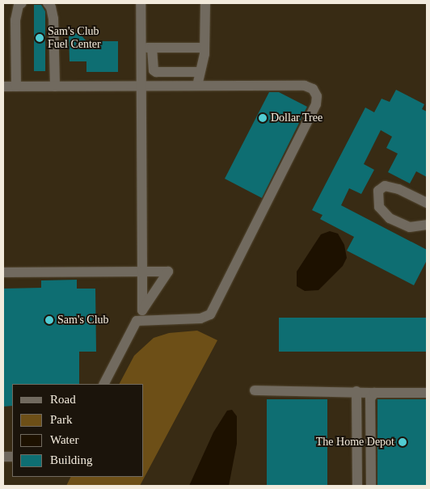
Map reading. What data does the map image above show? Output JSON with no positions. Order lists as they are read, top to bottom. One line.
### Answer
{"places":["Sam's Club Fuel Center","Dollar Tree","Sam's Club","The Home Depot"],"legend":["Road","Park","Water","Building"]}
